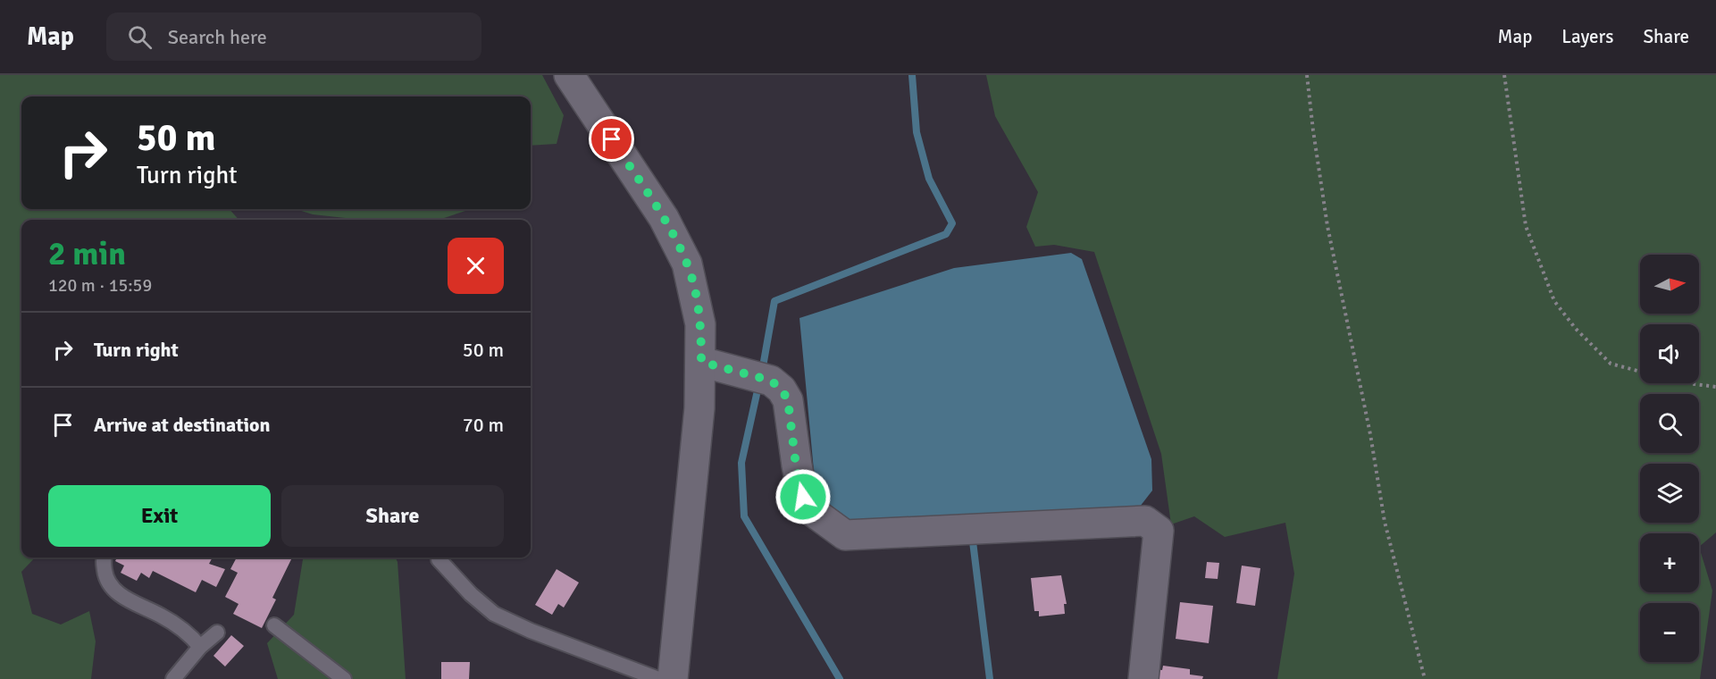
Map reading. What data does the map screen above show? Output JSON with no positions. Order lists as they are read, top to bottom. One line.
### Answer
{"north":"right","page":{"header":"Map","search":"Search here","nav":["Map","Layers","Share"],"turn":["50 m","Turn right"],"heading":["2 min","120 m · 15:59"],"map_buttons":["+","−"],"list":[{"name":"Turn right","value":"50 m"},{"name":"Arrive at destination","value":"70 m"}],"buttons":["Exit","Share"]}}
